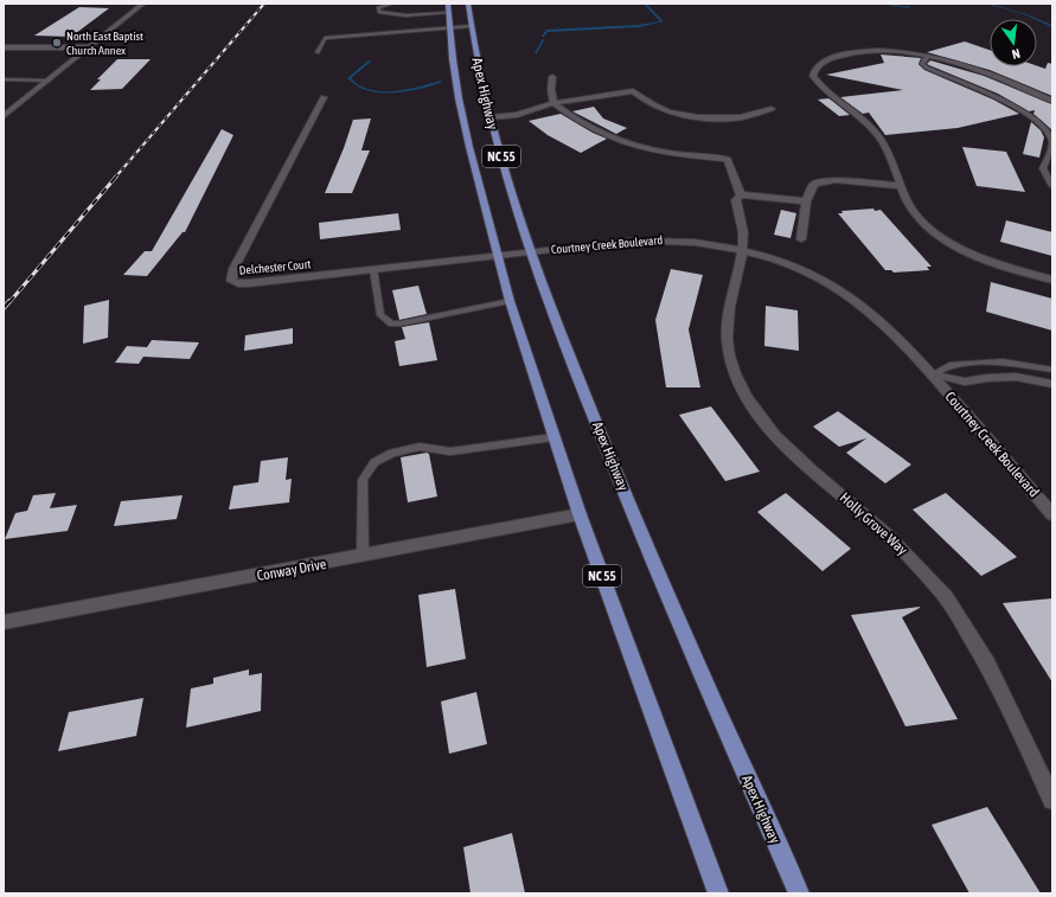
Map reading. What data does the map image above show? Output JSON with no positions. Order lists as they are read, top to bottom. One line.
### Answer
{"streets":{"main road":["Apex Highway","NC 55"],"street":["Courtney Creek Boulevard","Delchester Court","Holly Grove Way","Conway Drive"]},"crossings":[["Apex Highway","Courtney Creek Boulevard"],["Apex Highway","Delchester Court"],["Apex Highway","Conway Drive"],["Courtney Creek Boulevard","Delchester Court"],["Courtney Creek Boulevard","Holly Grove Way"]],"places":["North East Baptist Church Annex"],"north":"bottom"}
